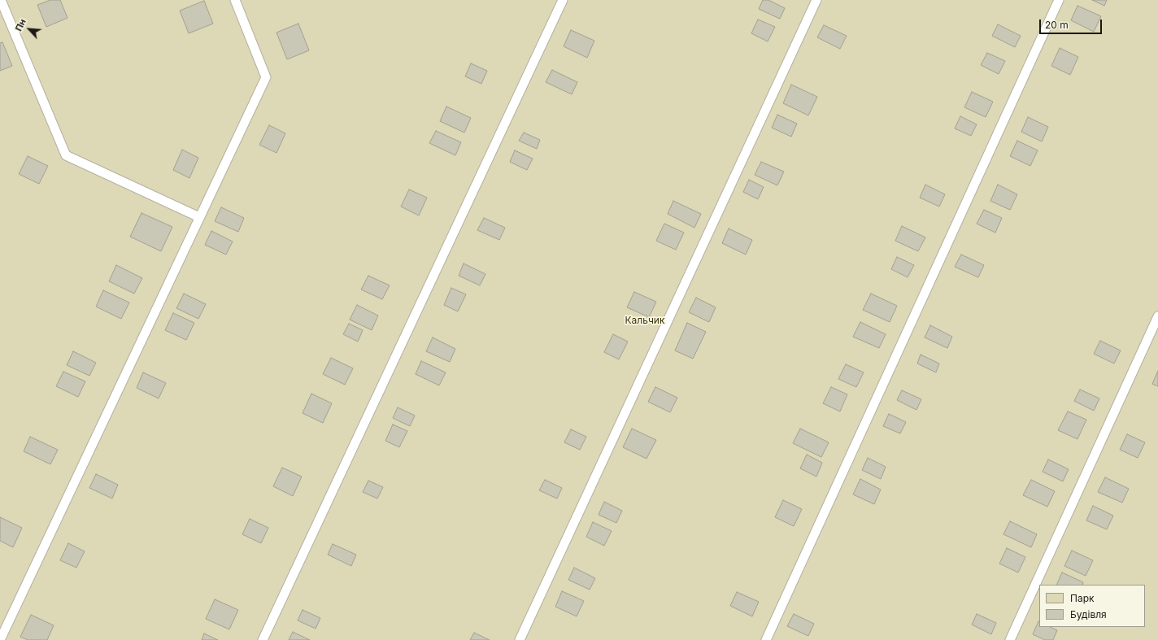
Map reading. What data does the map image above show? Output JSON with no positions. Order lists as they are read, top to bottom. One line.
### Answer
{"parks":["Кальчик"],"legend":["Парк","Будівля"],"scale_bar":"20 m","north":"top left"}
